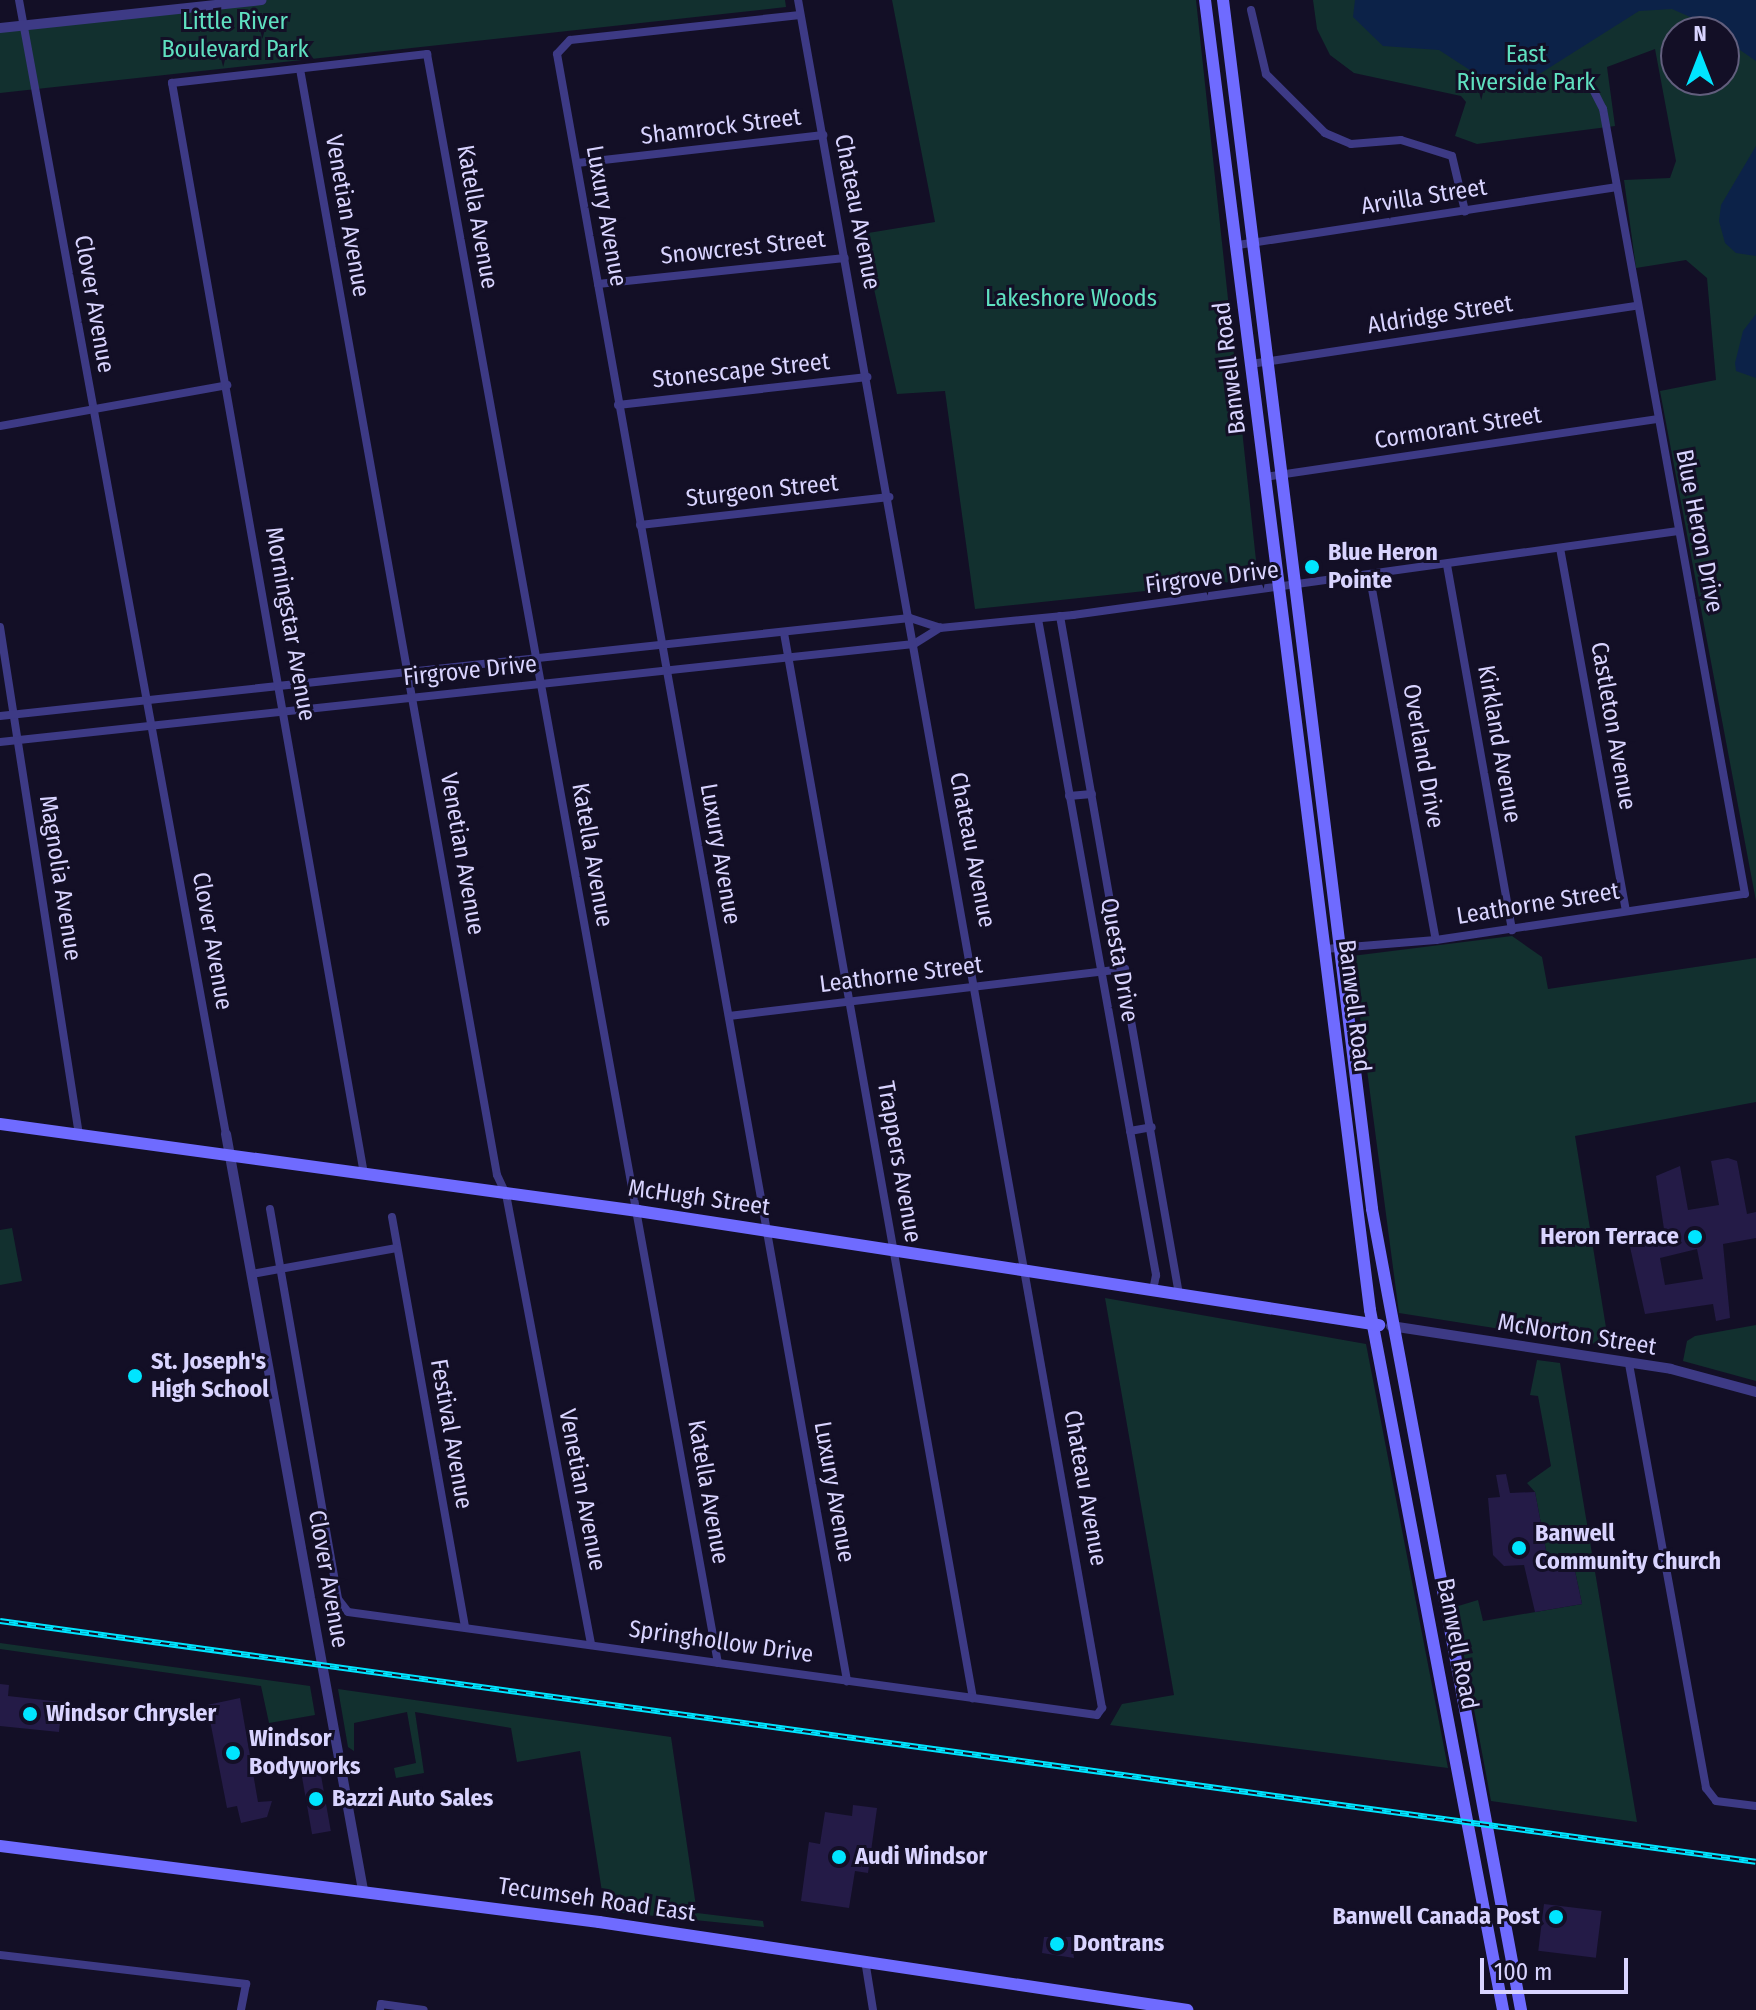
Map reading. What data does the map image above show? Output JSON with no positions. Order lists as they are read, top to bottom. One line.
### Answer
{"streets":{"main road":["Banwell Road","McHugh Street","Tecumseh Road East"],"street":["Shamrock Street","Arvilla Street","Chateau Avenue","Venetian Avenue","Luxury Avenue","Katella Avenue","Snowcrest Street","Clover Avenue","Aldridge Street","Stonescape Street","Cormorant Street","Sturgeon Street","Blue Heron Drive","Firgrove Drive","Morningstar Avenue","Castleton Avenue","Kirkland Avenue","Overland Drive","Magnolia Avenue","Leathorne Street","Questa Drive","Trappers Avenue","McNorton Street","Festival Avenue","Springhollow Drive"]},"crossings":[["Shamrock Street","Chateau Avenue"],["Shamrock Street","Luxury Avenue"],["Arvilla Street","Banwell Road"],["Arvilla Street","Blue Heron Drive"],["Chateau Avenue","Luxury Avenue"],["Chateau Avenue","Snowcrest Street"],["Chateau Avenue","Stonescape Street"],["Chateau Avenue","Sturgeon Street"],["Chateau Avenue","Firgrove Drive"],["Chateau Avenue","Leathorne Street"],["Chateau Avenue","McHugh Street"],["Chateau Avenue","Springhollow Drive"],["Venetian Avenue","Katella Avenue"],["Venetian Avenue","Firgrove Drive"],["Venetian Avenue","Morningstar Avenue"],["Venetian Avenue","McHugh Street"],["Venetian Avenue","Springhollow Drive"],["Luxury Avenue","Snowcrest Street"],["Luxury Avenue","Stonescape Street"],["Luxury Avenue","Sturgeon Street"],["Luxury Avenue","Firgrove Drive"],["Luxury Avenue","Leathorne Street"],["Luxury Avenue","McHugh Street"],["Luxury Avenue","Springhollow Drive"],["Katella Avenue","Firgrove Drive"],["Katella Avenue","Morningstar Avenue"],["Katella Avenue","McHugh Street"],["Katella Avenue","Springhollow Drive"],["Clover Avenue","Firgrove Drive"],["Clover Avenue","McHugh Street"],["Clover Avenue","Springhollow Drive"],["Clover Avenue","Tecumseh Road East"],["Aldridge Street","Banwell Road"],["Aldridge Street","Blue Heron Drive"],["Banwell Road","Cormorant Street"],["Banwell Road","Firgrove Drive"],["Banwell Road","Leathorne Street"],["Banwell Road","McHugh Street"],["Banwell Road","McNorton Street"],["Cormorant Street","Blue Heron Drive"],["Blue Heron Drive","Firgrove Drive"],["Blue Heron Drive","Leathorne Street"],["Firgrove Drive","Morningstar Avenue"],["Firgrove Drive","Castleton Avenue"],["Firgrove Drive","Kirkland Avenue"],["Firgrove Drive","Overland Drive"],["Firgrove Drive","Magnolia Avenue"],["Firgrove Drive","Questa Drive"],["Firgrove Drive","Trappers Avenue"],["Morningstar Avenue","McHugh Street"],["Castleton Avenue","Leathorne Street"],["Kirkland Avenue","Leathorne Street"],["Overland Drive","Leathorne Street"],["Magnolia Avenue","McHugh Street"],["Leathorne Street","Questa Drive"],["Leathorne Street","Trappers Avenue"],["Questa Drive","McHugh Street"],["Trappers Avenue","McHugh Street"],["Trappers Avenue","Springhollow Drive"],["McHugh Street","McNorton Street"],["Festival Avenue","Springhollow Drive"]],"parks":["Little River Boulevard Park","East Riverside Park","Lakeshore Woods"],"places":["Blue Heron Pointe","Heron Terrace","St. Joseph's High School","Banwell Community Church","Windsor Chrysler","Windsor Bodyworks","Bazzi Auto Sales","Audi Windsor","Banwell Canada Post","Dontrans"],"scale_bar":"100 m","north":"top"}
